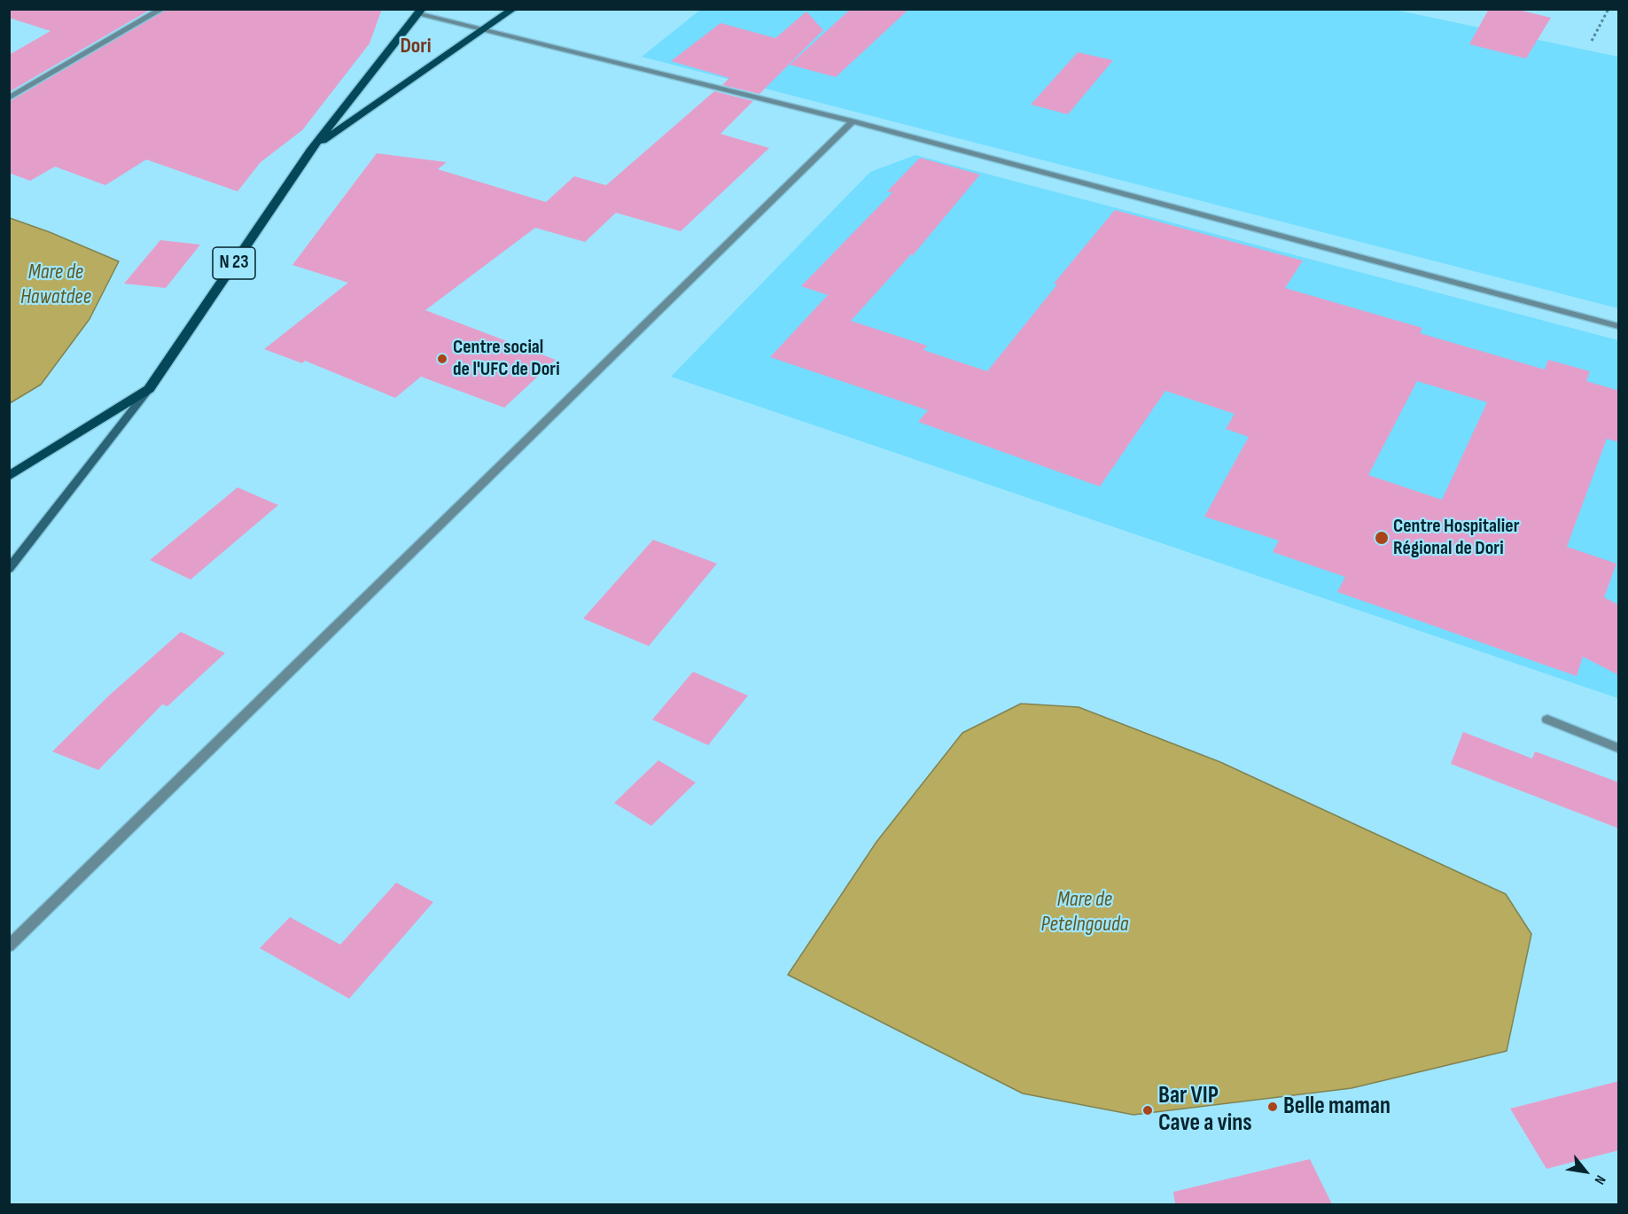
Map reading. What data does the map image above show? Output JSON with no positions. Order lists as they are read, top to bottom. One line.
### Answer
{"streets":{"main road":["N 23"]},"districts":["Dori"],"water":["Mare de Hawatdee","Mare de Petelngouda"],"places":["Centre social de l'UFC de Dori","Centre Hospitalier Régional de Dori","Belle maman","Bar VIP Cave a vins"],"north":"bottom right"}
